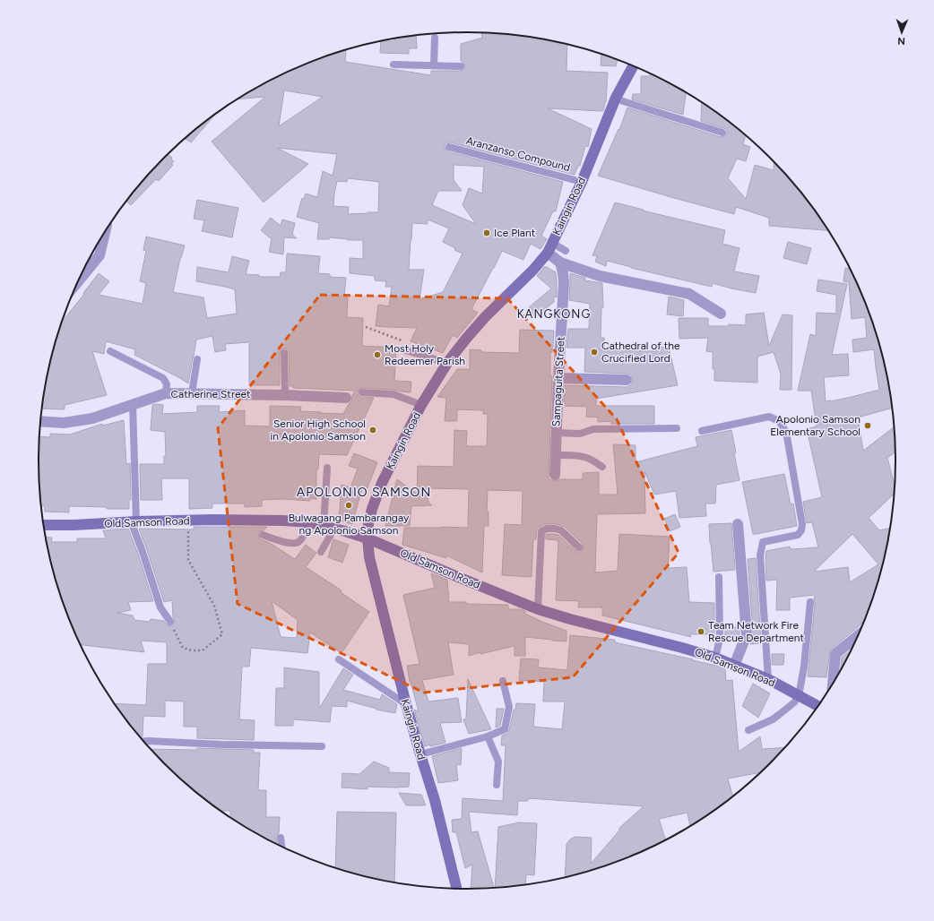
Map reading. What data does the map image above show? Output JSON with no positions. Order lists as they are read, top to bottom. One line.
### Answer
{"streets":{"street":["Kaingin Road","Sampaguita Street","Catherine Street","Old Samson Road"],"lane":["Aranzanso Compound"]},"crossings":[["Aranzanso Compound","Kaingin Road"],["Kaingin Road","Old Samson Road"]],"districts":["KANGKONG","APOLONIO SAMSON"],"places":["Ice Plant","Cathedral of the Crucified Lord","Most Holy Redeemer Parish","Apolonio Samson Elementary School","Senior High School in Apolonio Samson","Bulwagang Pambarangay ng Apolonio Samson","Team Network Fire Rescue Department"],"north":"bottom"}
